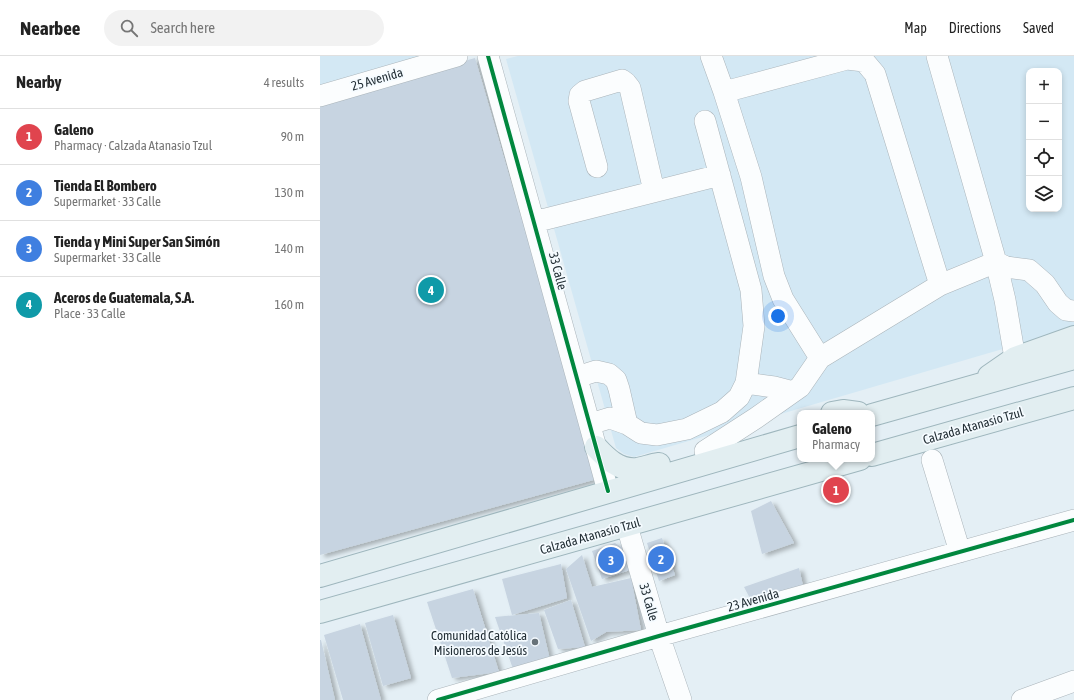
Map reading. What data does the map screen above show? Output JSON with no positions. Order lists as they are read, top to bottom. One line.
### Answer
{"streets":{"main road":["Calzada Atanasio Tzul"],"street":["25 Avenida","33 Calle","23 Avenida"]},"crossings":[["33 Calle","Calzada Atanasio Tzul"],["33 Calle","23 Avenida"]],"places":["Comunidad Católica Misioneros de Jesús"],"page":{"header":"Nearbee","search":"Search here","nav":["Map","Directions","Saved"],"heading":["Nearby","4 results"],"map_buttons":["+","−"],"list":[{"mark":"1","name":"Galeno","note":"Pharmacy · Calzada Atanasio Tzul","value":"90 m"},{"mark":"2","name":"Tienda El Bombero","note":"Supermarket · 33 Calle","value":"130 m"},{"mark":"3","name":"Tienda y Mini Super San Simón","note":"Supermarket · 33 Calle","value":"140 m"},{"mark":"4","name":"Aceros de Guatemala, S.A.","note":"Place · 33 Calle","value":"160 m"}],"pins":["4","1","2","3"],"popup":["Galeno","Pharmacy"]}}
